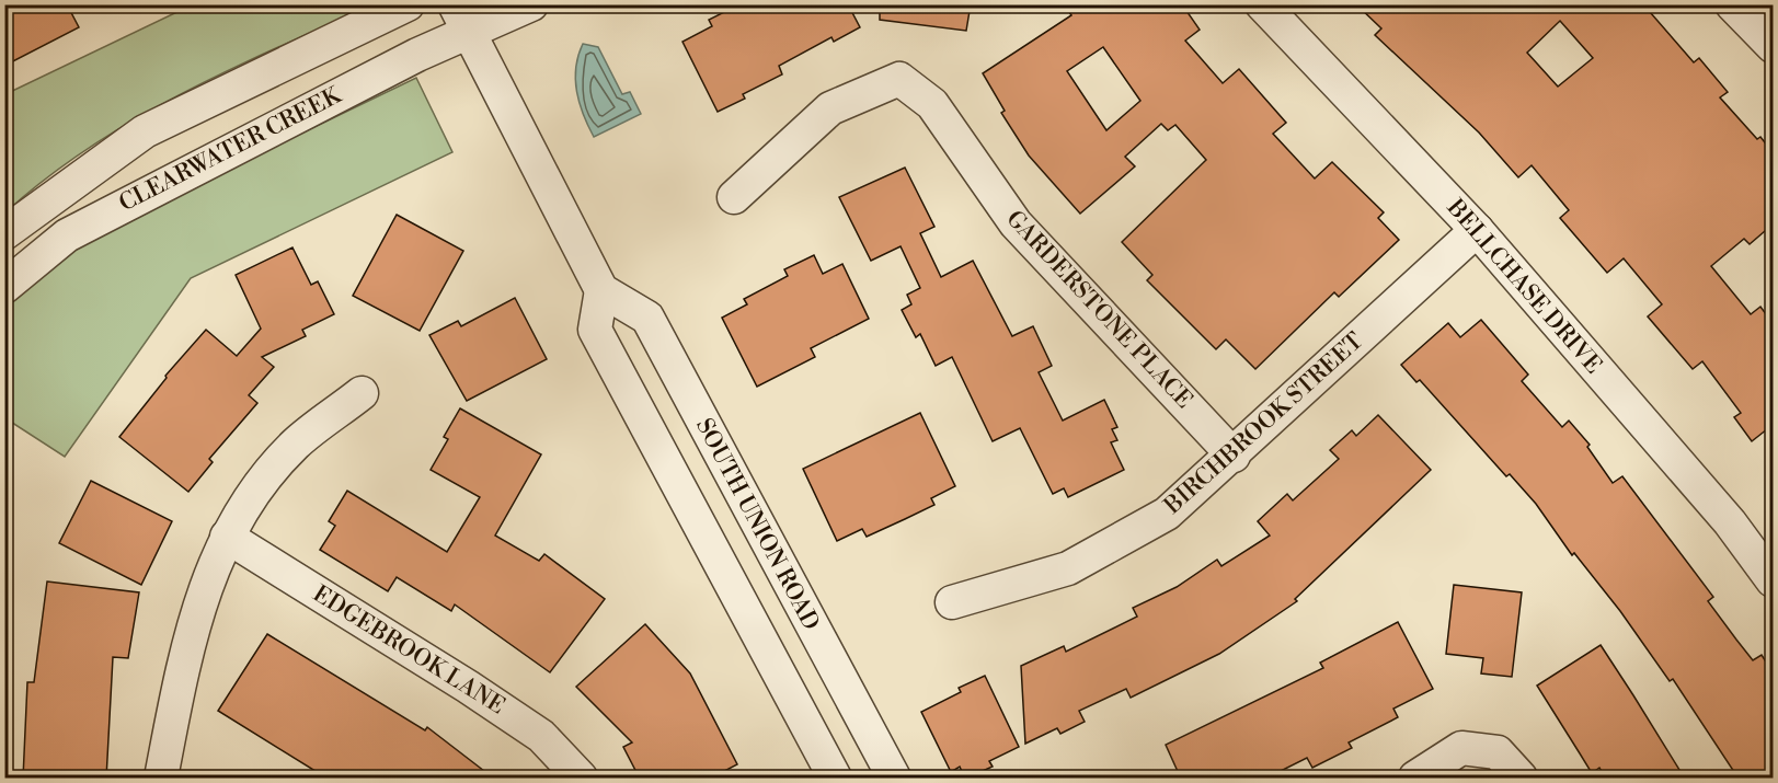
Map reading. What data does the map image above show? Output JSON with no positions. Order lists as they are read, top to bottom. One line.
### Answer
{"streets":{"street":["CLEARWATER CREEK","BELLCHASE DRIVE","GARDERSTONE PLACE","BIRCHBROOK STREET","SOUTH UNION ROAD","EDGEBROOK LANE"]},"crossings":[["BELLCHASE DRIVE","BIRCHBROOK STREET"],["GARDERSTONE PLACE","BIRCHBROOK STREET"]]}
